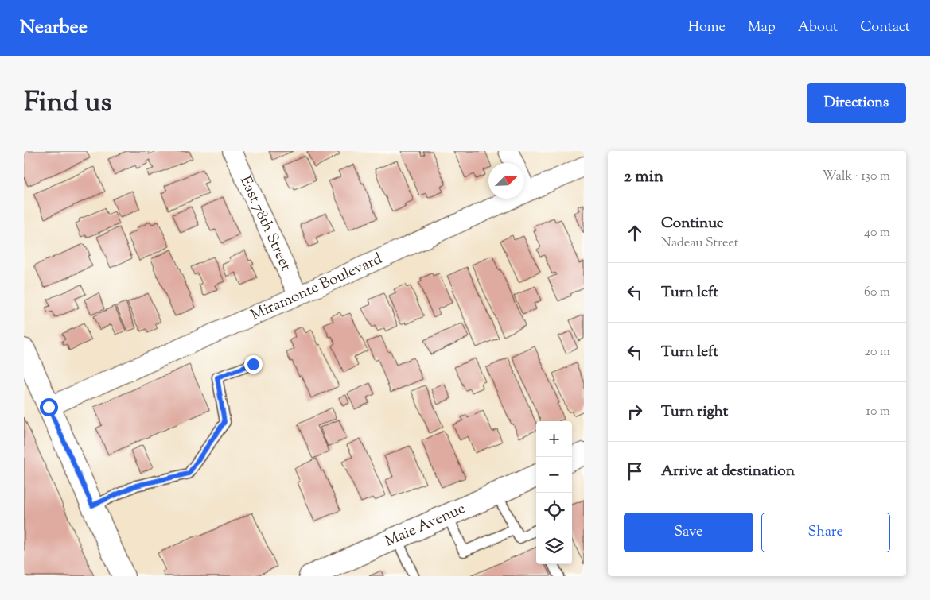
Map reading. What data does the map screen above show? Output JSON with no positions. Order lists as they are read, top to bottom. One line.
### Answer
{"streets":{"street":["East 78th Street","Miramonte Boulevard","Maie Avenue"]},"crossings":[["East 78th Street","Miramonte Boulevard"]],"north":"top right","page":{"header":"Nearbee","nav":["Home","Map","About","Contact"],"title":"Find us","buttons":["Directions",["Save","Share"]],"heading":["2 min","Walk · 130 m"],"list":[["Continue","Nadeau Street","40 m"],["Turn left","60 m"],["Turn left","20 m"],["Turn right","10 m"],"Arrive at destination"],"map_buttons":["+","−"]}}
